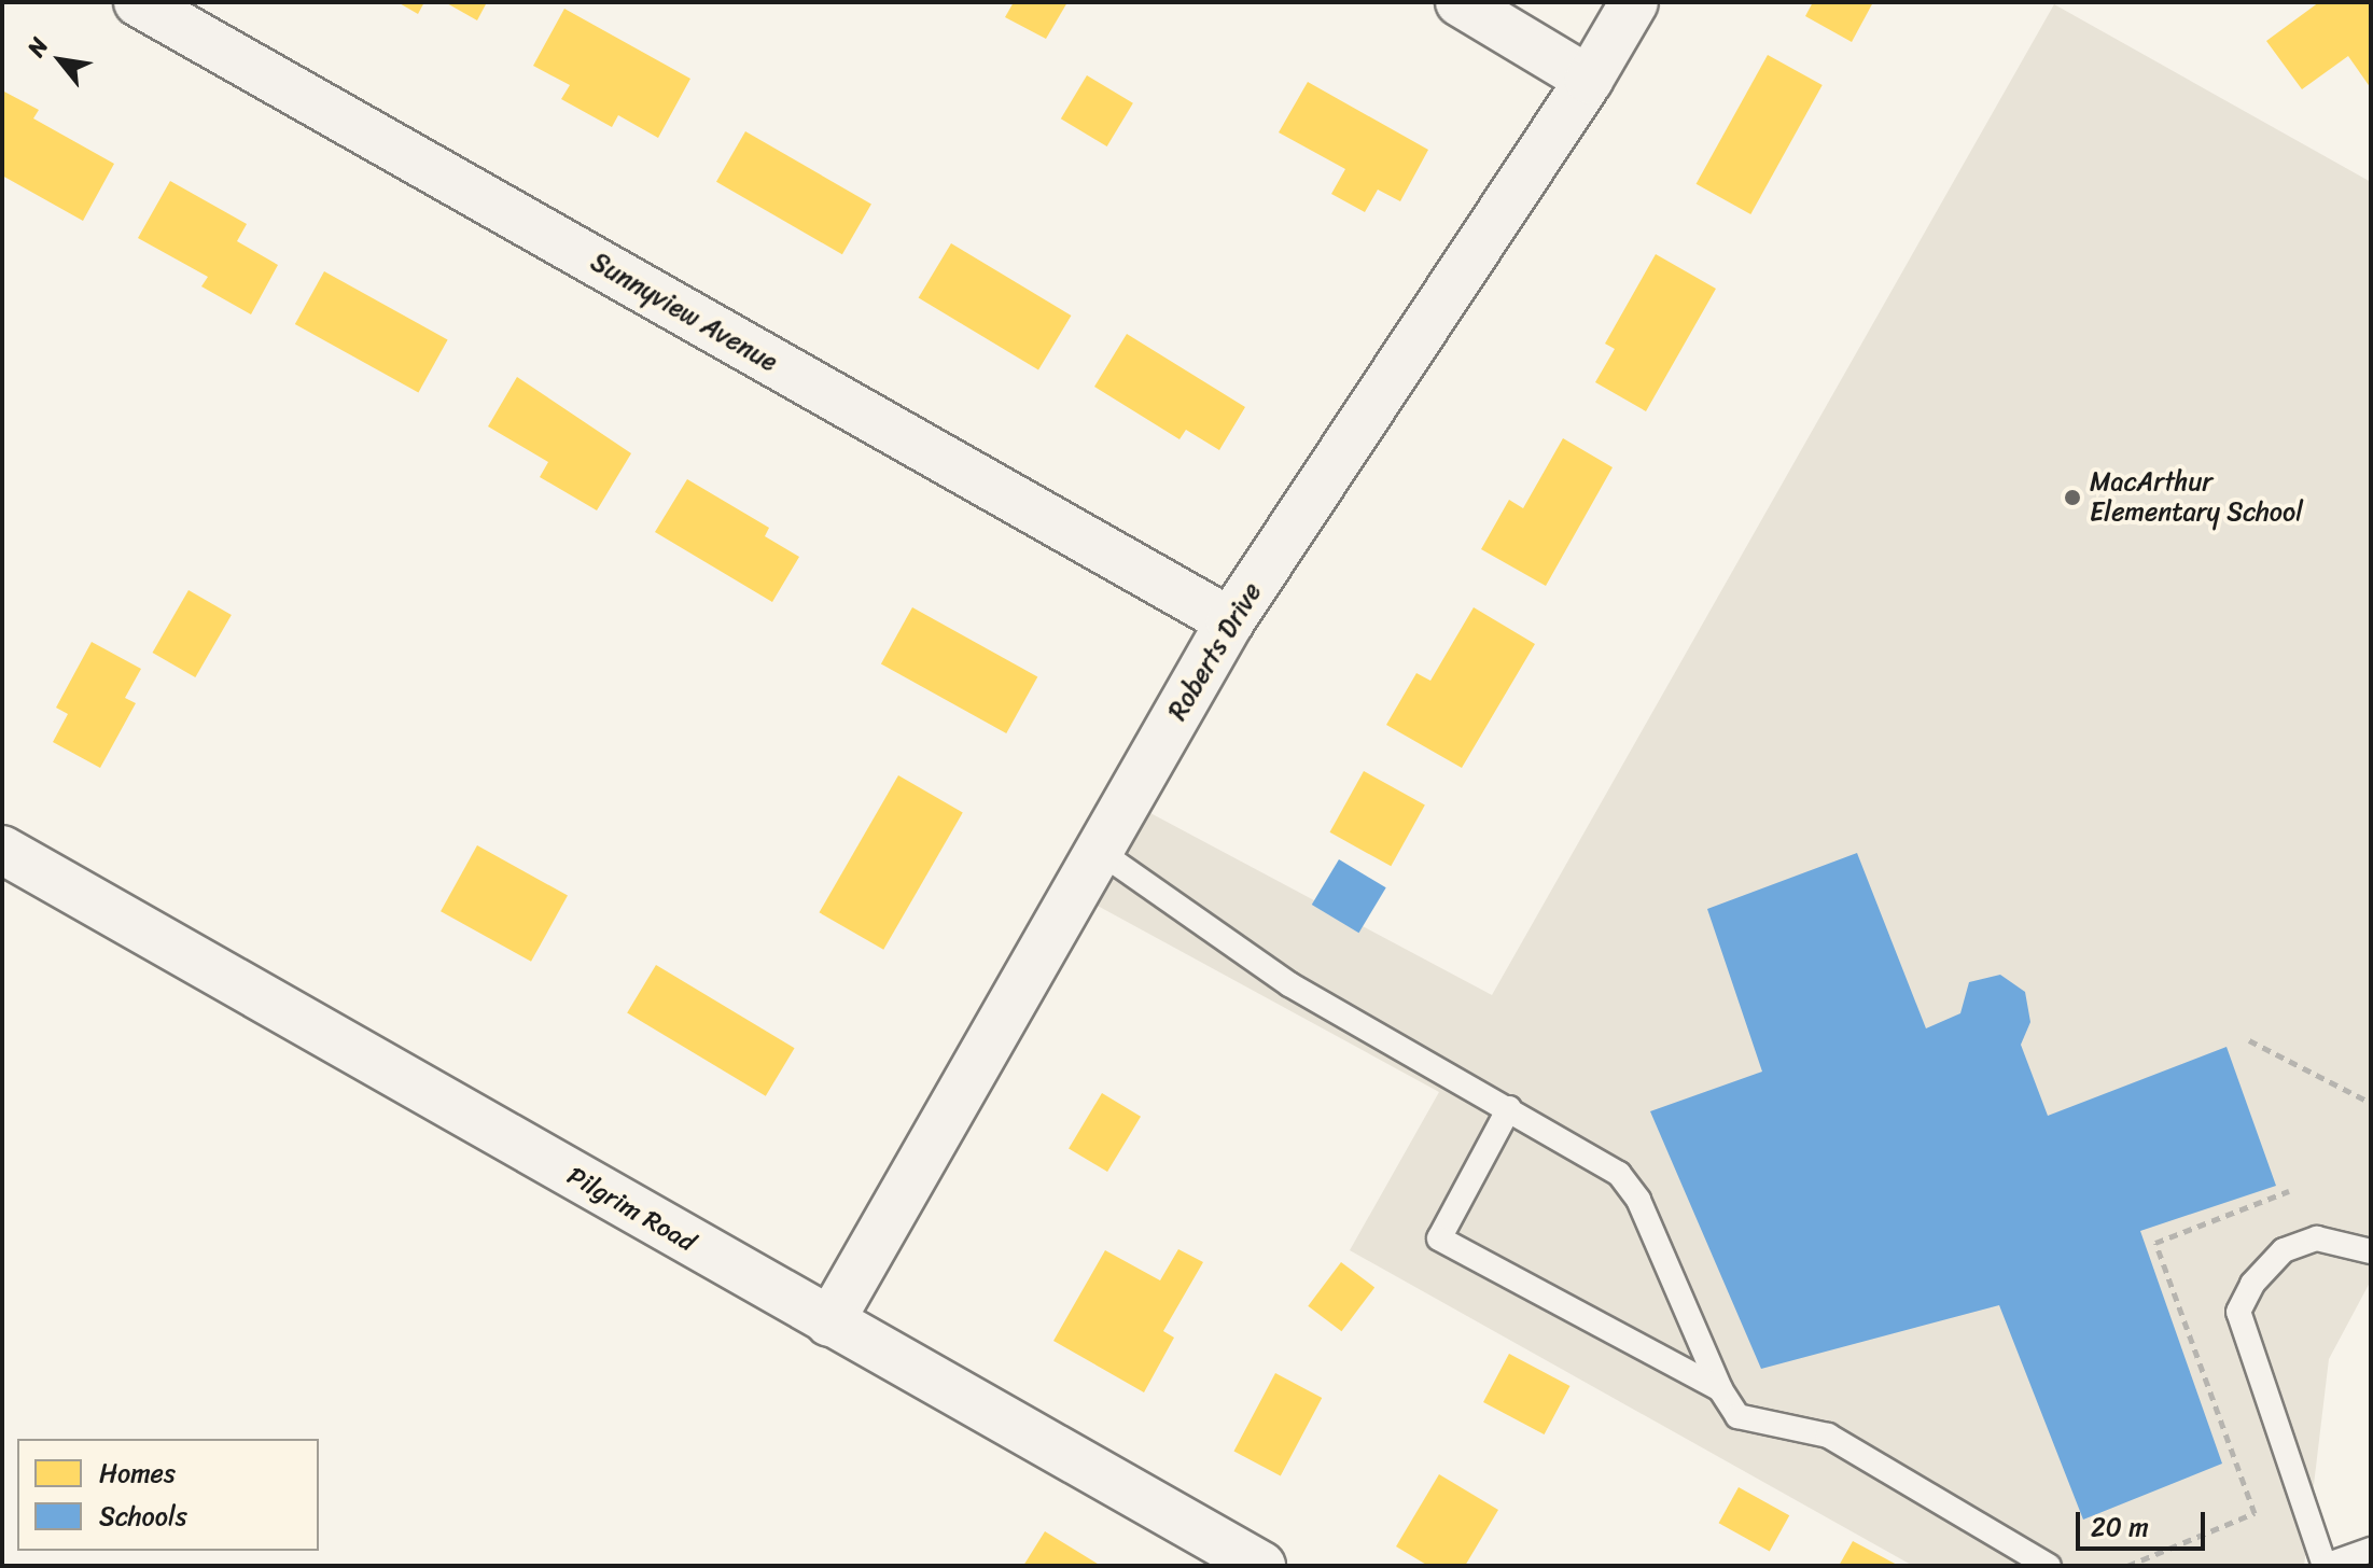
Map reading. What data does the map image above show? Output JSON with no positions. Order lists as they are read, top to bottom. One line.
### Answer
{"streets":{"street":["Sunnyview Avenue","Roberts Drive","Pilgrim Road"]},"crossings":[["Sunnyview Avenue","Roberts Drive"],["Roberts Drive","Pilgrim Road"]],"places":["MacArthur Elementary School"],"legend":["Homes","Schools"],"scale_bar":"20 m","north":"top left"}
